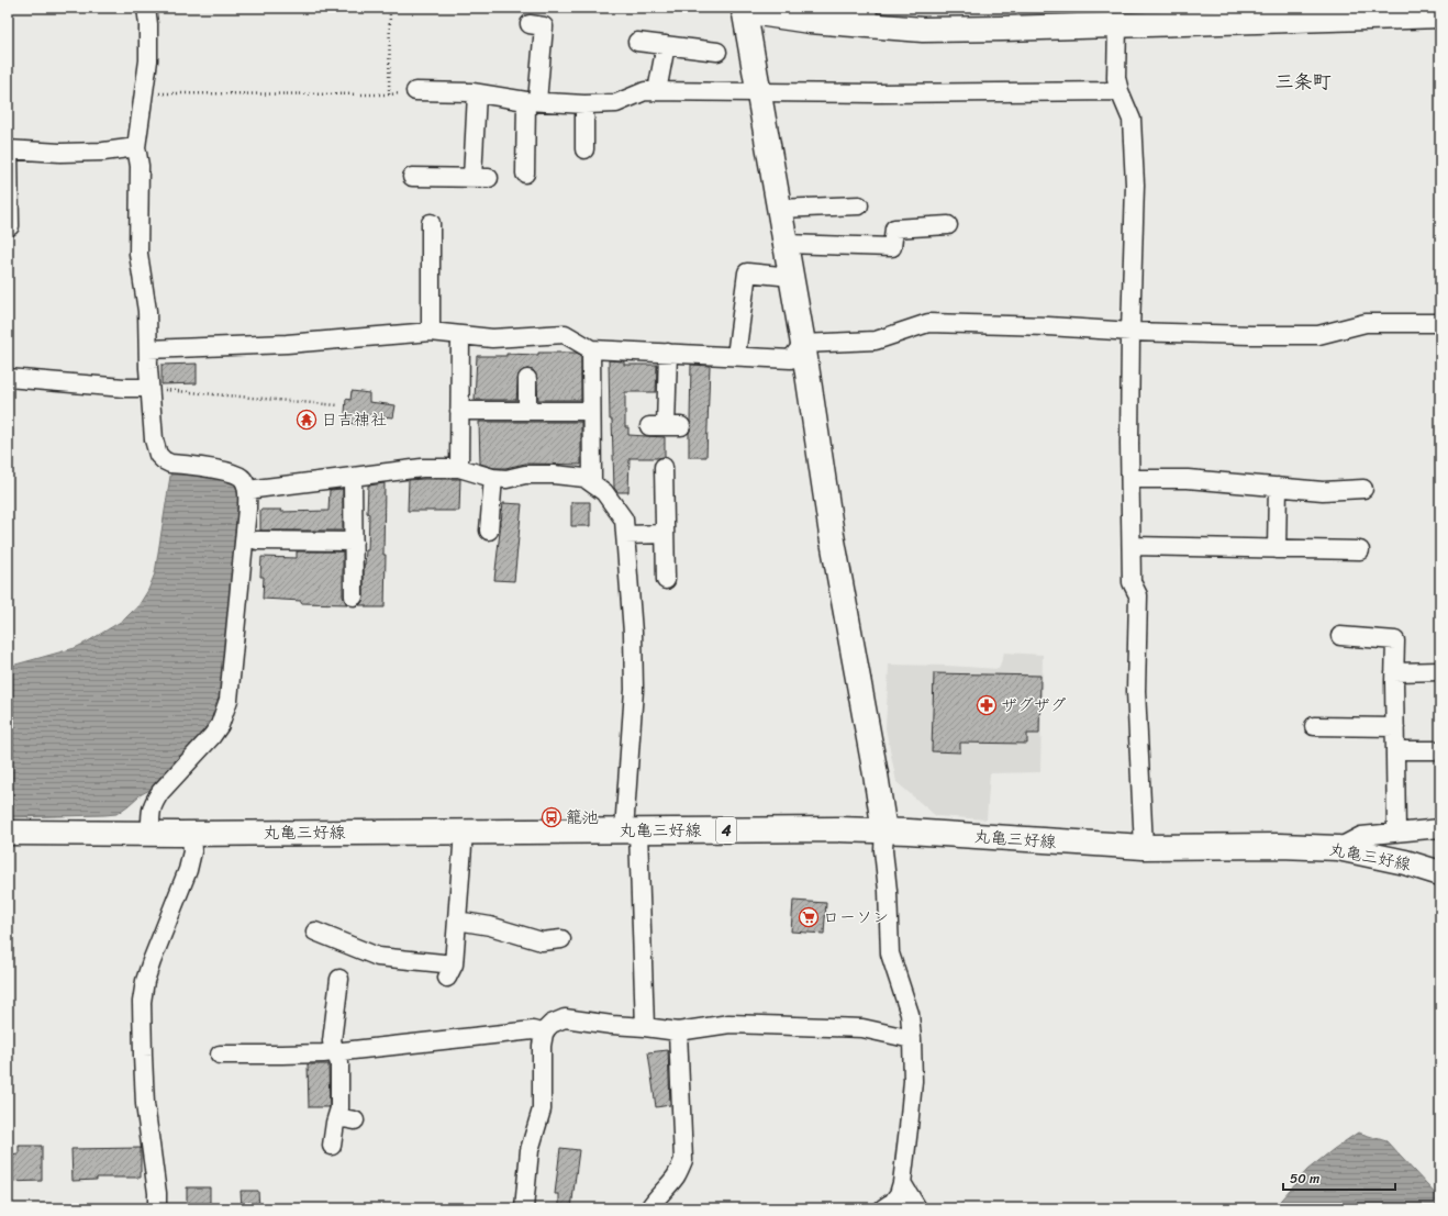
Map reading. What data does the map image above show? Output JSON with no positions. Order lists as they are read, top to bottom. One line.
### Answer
{"streets":{"street":["丸亀三好線","4"]},"districts":["三条町"],"places":{"temple":["日吉神社"],"pharmacy":["ザグザグ"],"bus stop":["籠池"],"supermarket":["ローソン"]},"scale_bar":"50 m"}
